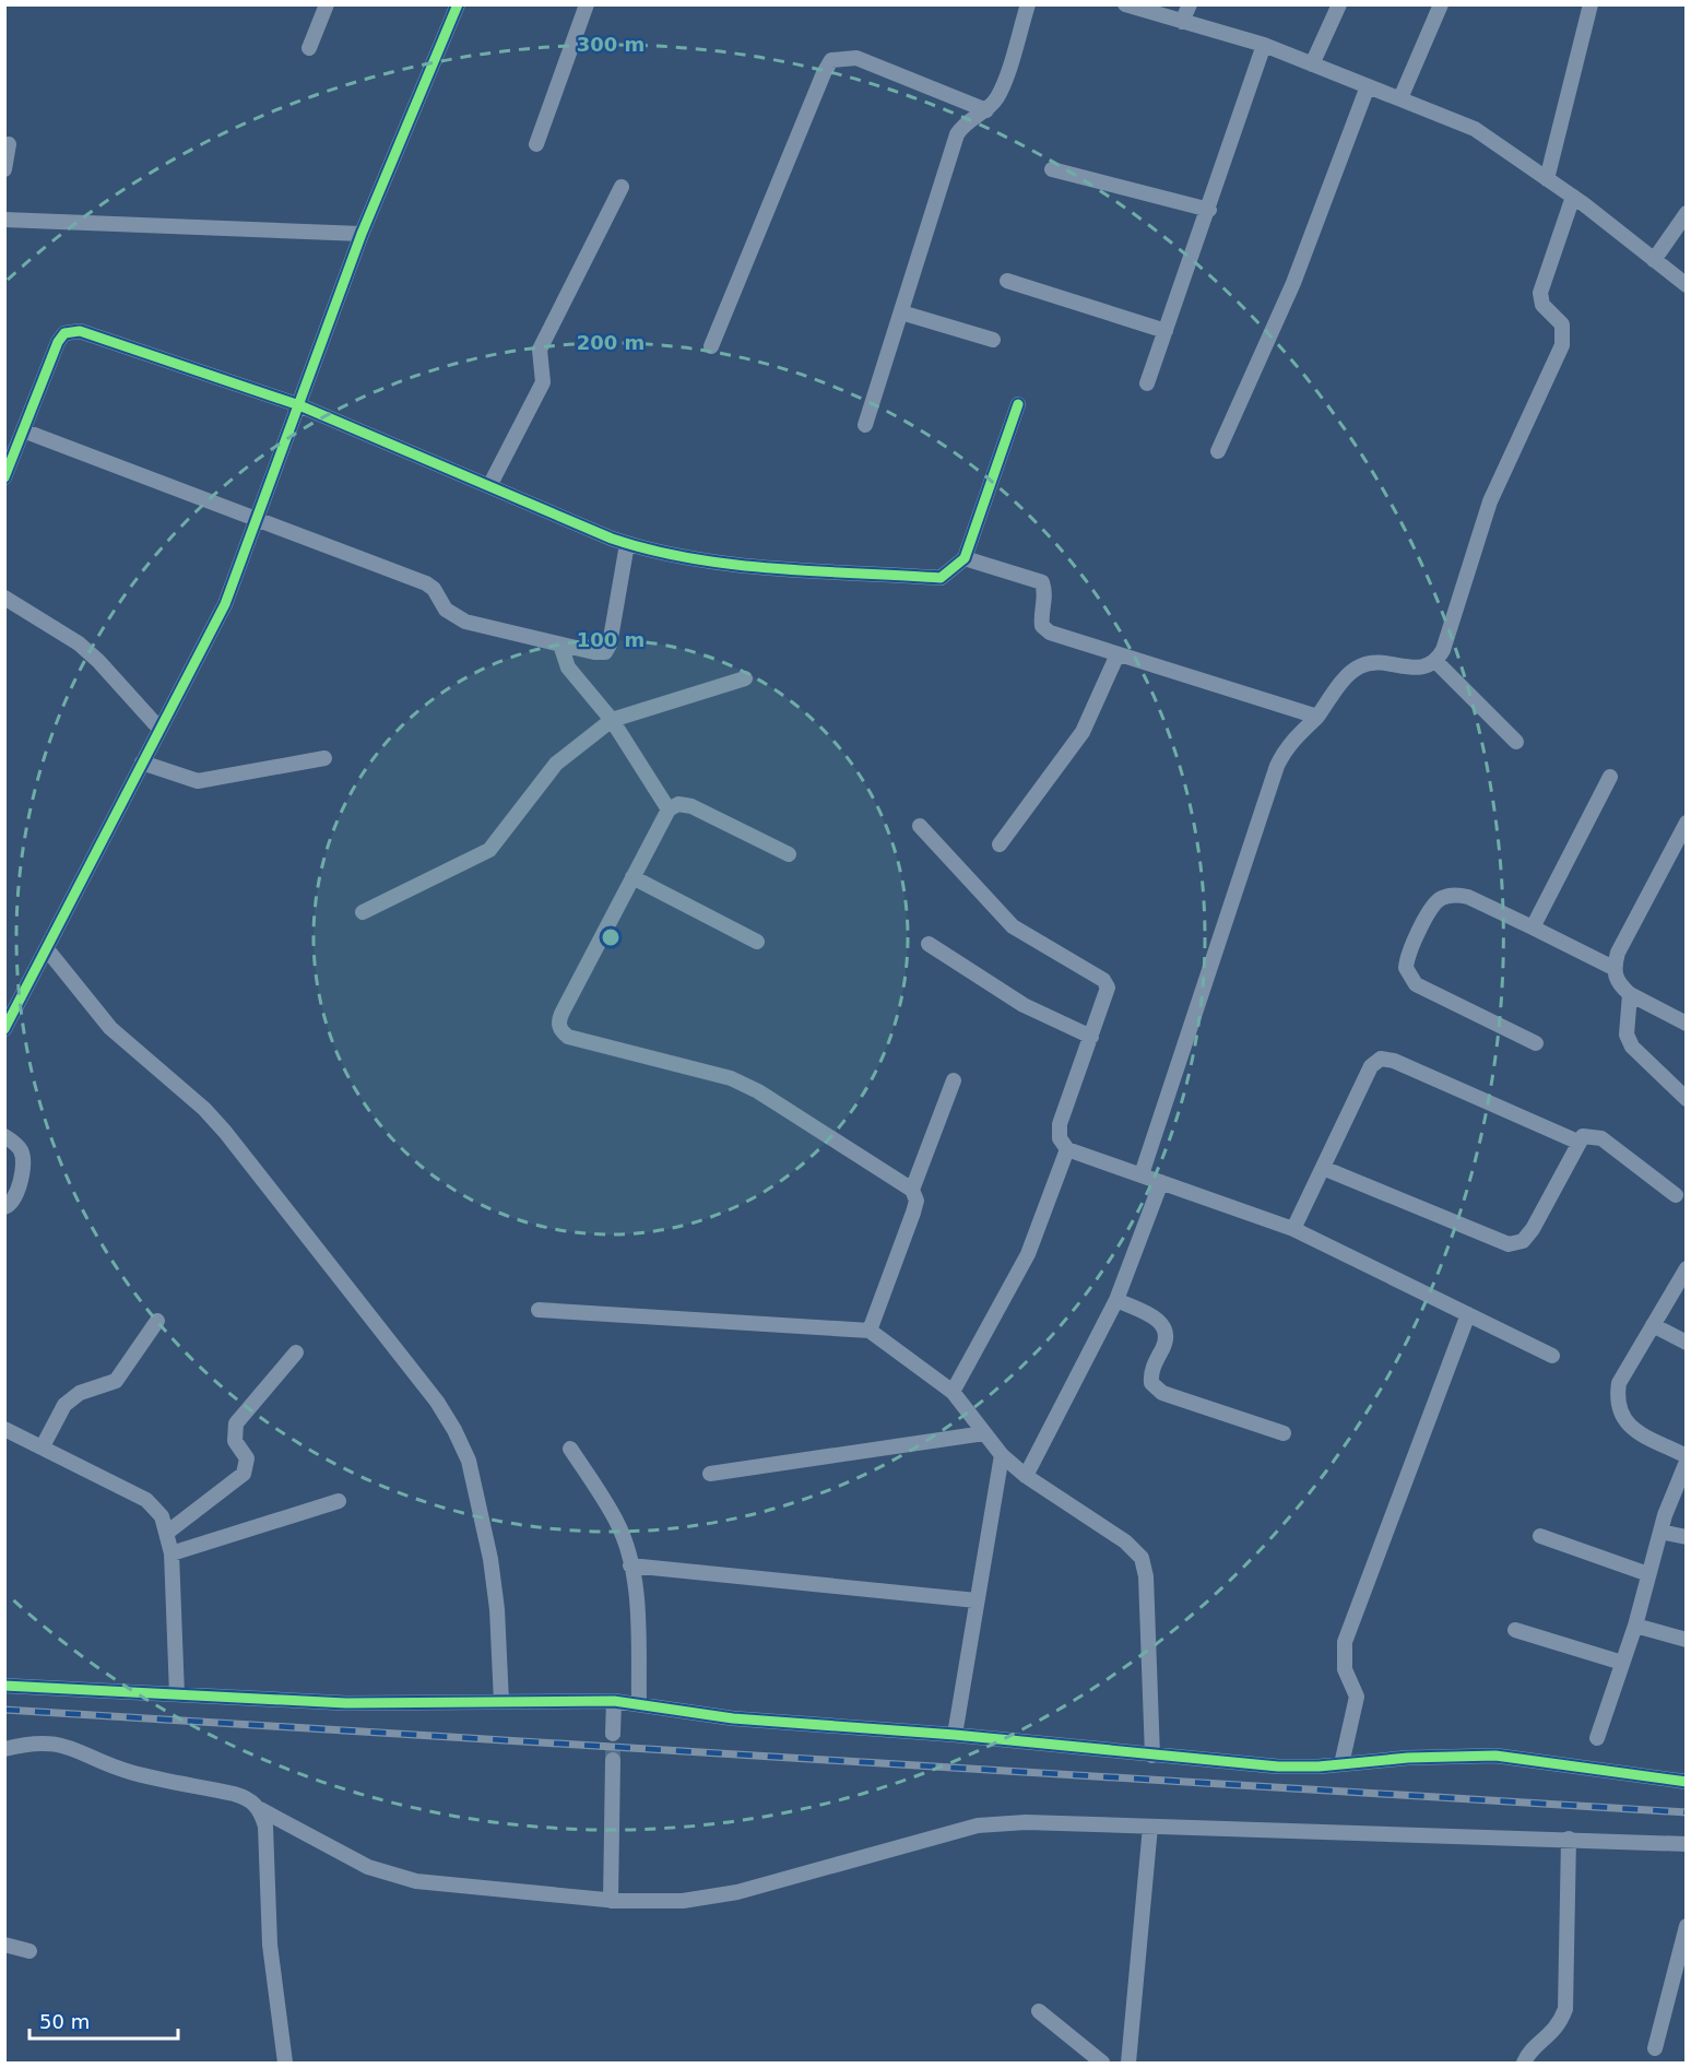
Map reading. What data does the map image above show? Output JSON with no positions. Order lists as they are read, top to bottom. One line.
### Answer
{"scale_bar":"50 m","rings":["300 m","200 m","100 m"]}
